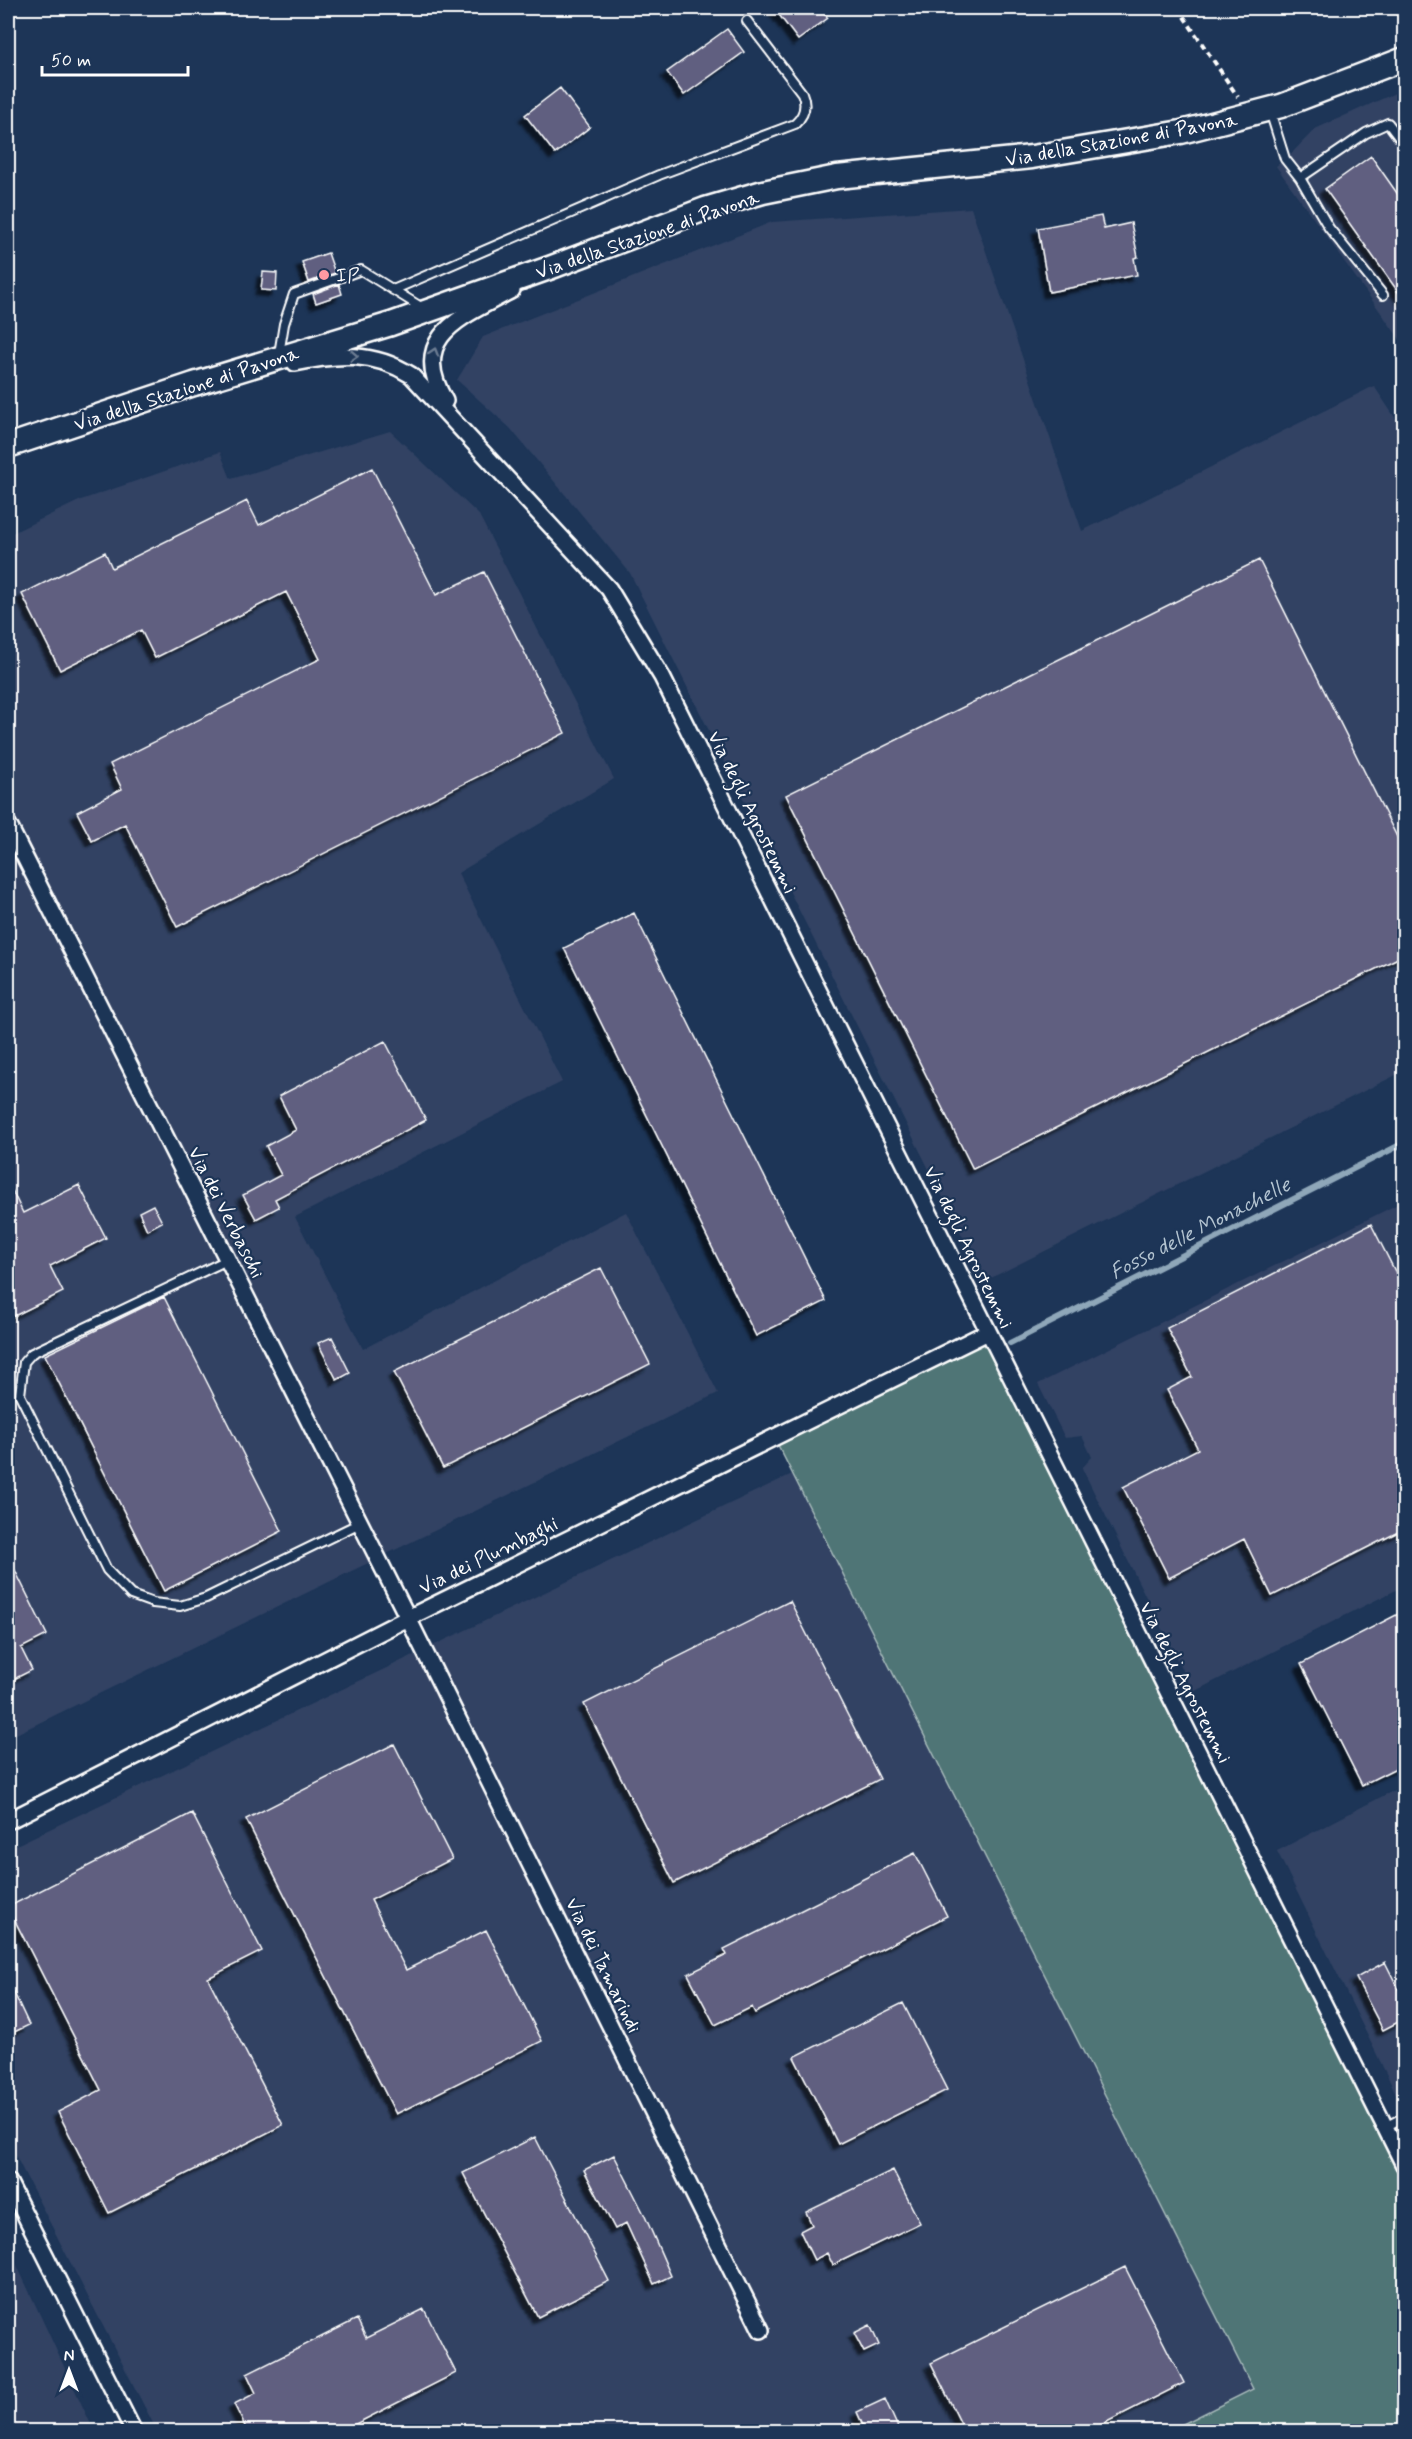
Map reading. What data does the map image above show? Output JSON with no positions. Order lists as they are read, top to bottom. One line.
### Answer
{"streets":{"main road":["Via della Stazione di Pavona"],"street":["Via degli Agrostemmi","Via dei Verbaschi","Via dei Plumbaghi","Via dei Tamarindi"]},"crossings":[["Via della Stazione di Pavona","Via degli Agrostemmi"],["Via degli Agrostemmi","Via dei Plumbaghi"],["Via dei Verbaschi","Via dei Plumbaghi"],["Via dei Verbaschi","Via dei Tamarindi"],["Via dei Plumbaghi","Via dei Tamarindi"]],"water":["Fosso delle Monachelle"],"places":["IP"],"scale_bar":"50 m","north":"top"}
